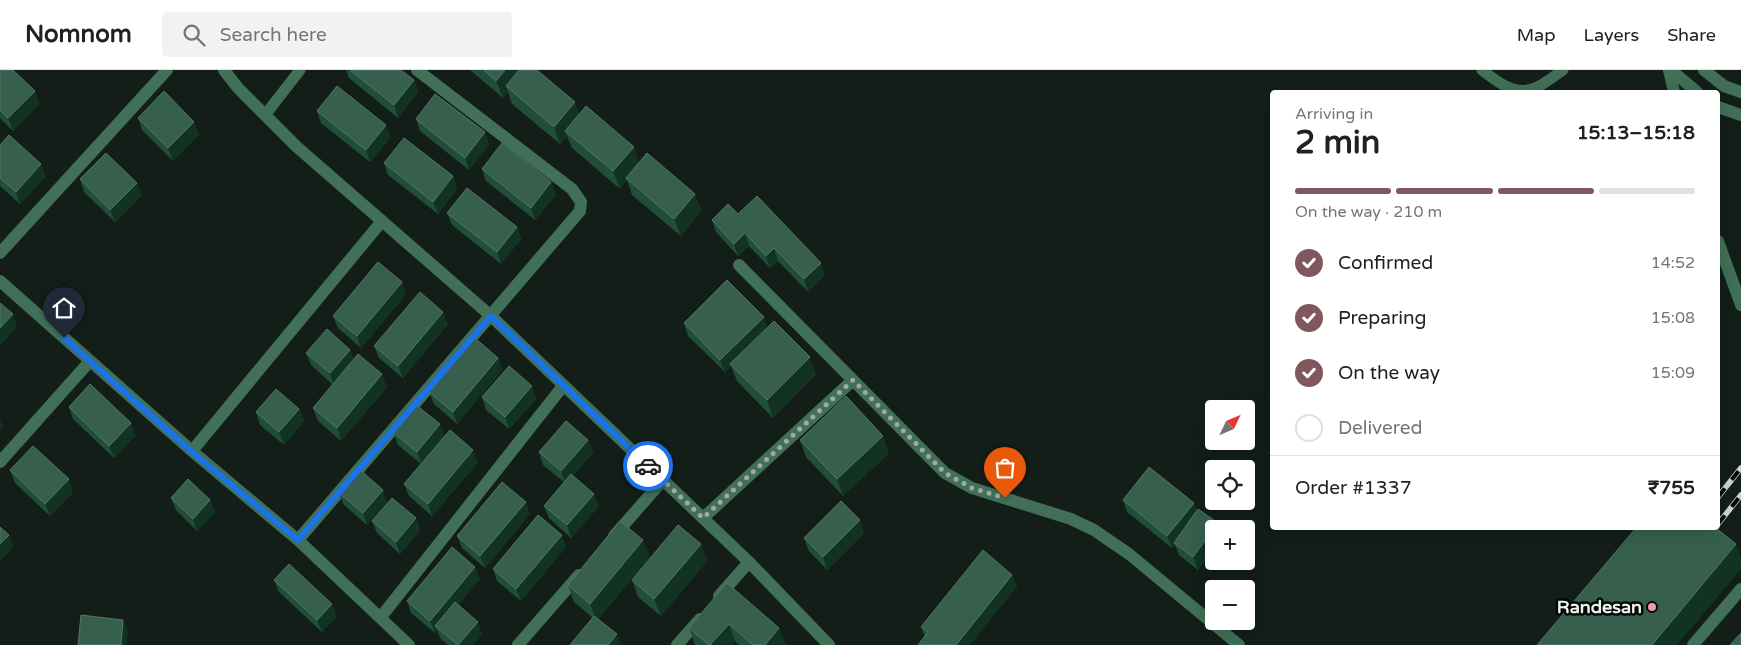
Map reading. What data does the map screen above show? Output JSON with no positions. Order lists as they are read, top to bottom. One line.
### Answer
{"places":["Randesan"],"north":"top right","page":{"header":"Nomnom","search":"Search here","nav":["Map","Layers","Share"],"heading":["2 min","Arriving in","15:13–15:18"],"panel":["Order #1337","₹755"],"bar":"On the way · 210 m","list":[["Confirmed","14:52"],["Preparing","15:08"],["On the way","15:09"],"Delivered"],"map_buttons":["+","−"]}}
